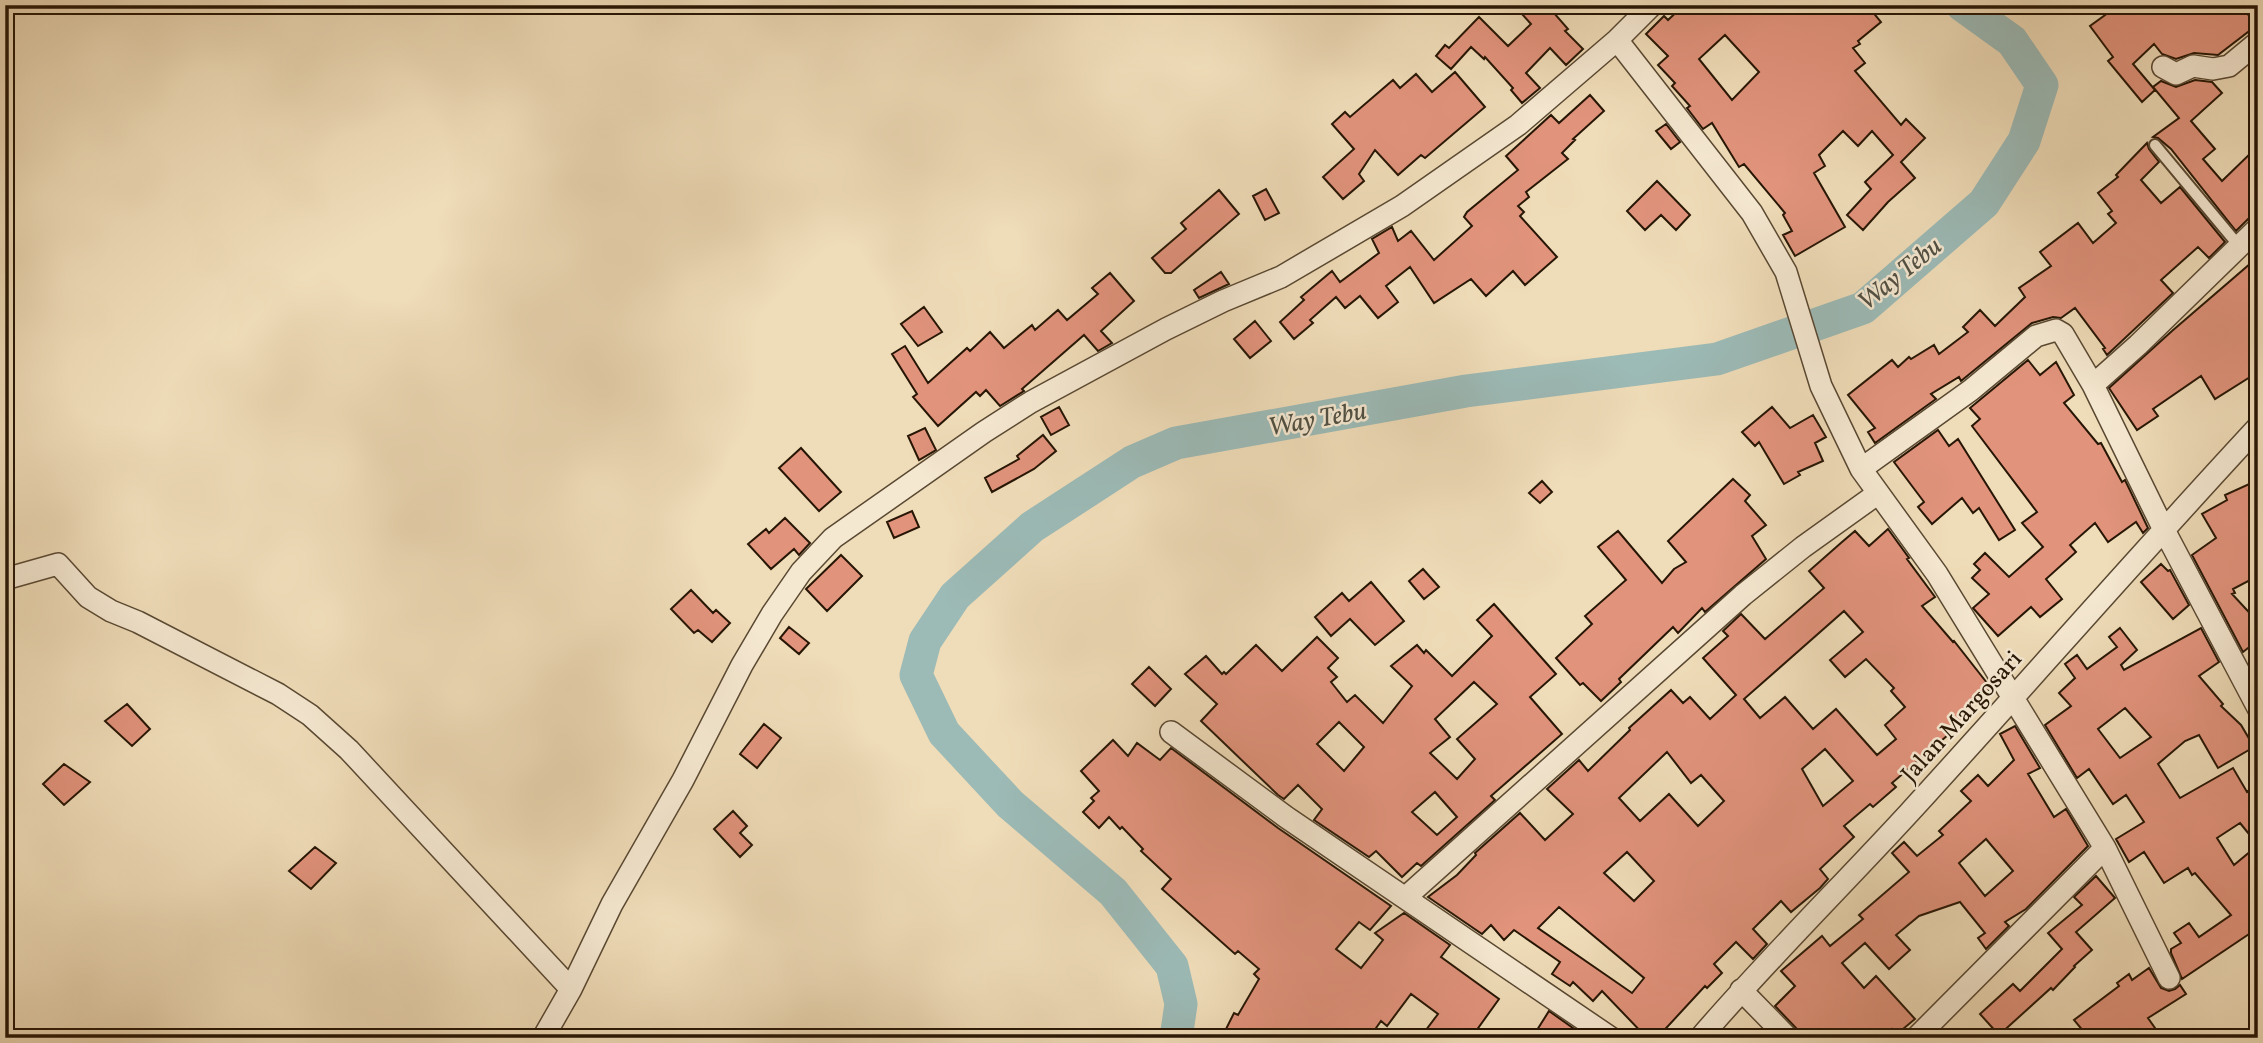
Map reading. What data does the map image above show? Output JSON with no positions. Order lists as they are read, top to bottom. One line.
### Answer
{"streets":{"street":["Jalan Margosari"]},"water":["Way Tebu"]}
